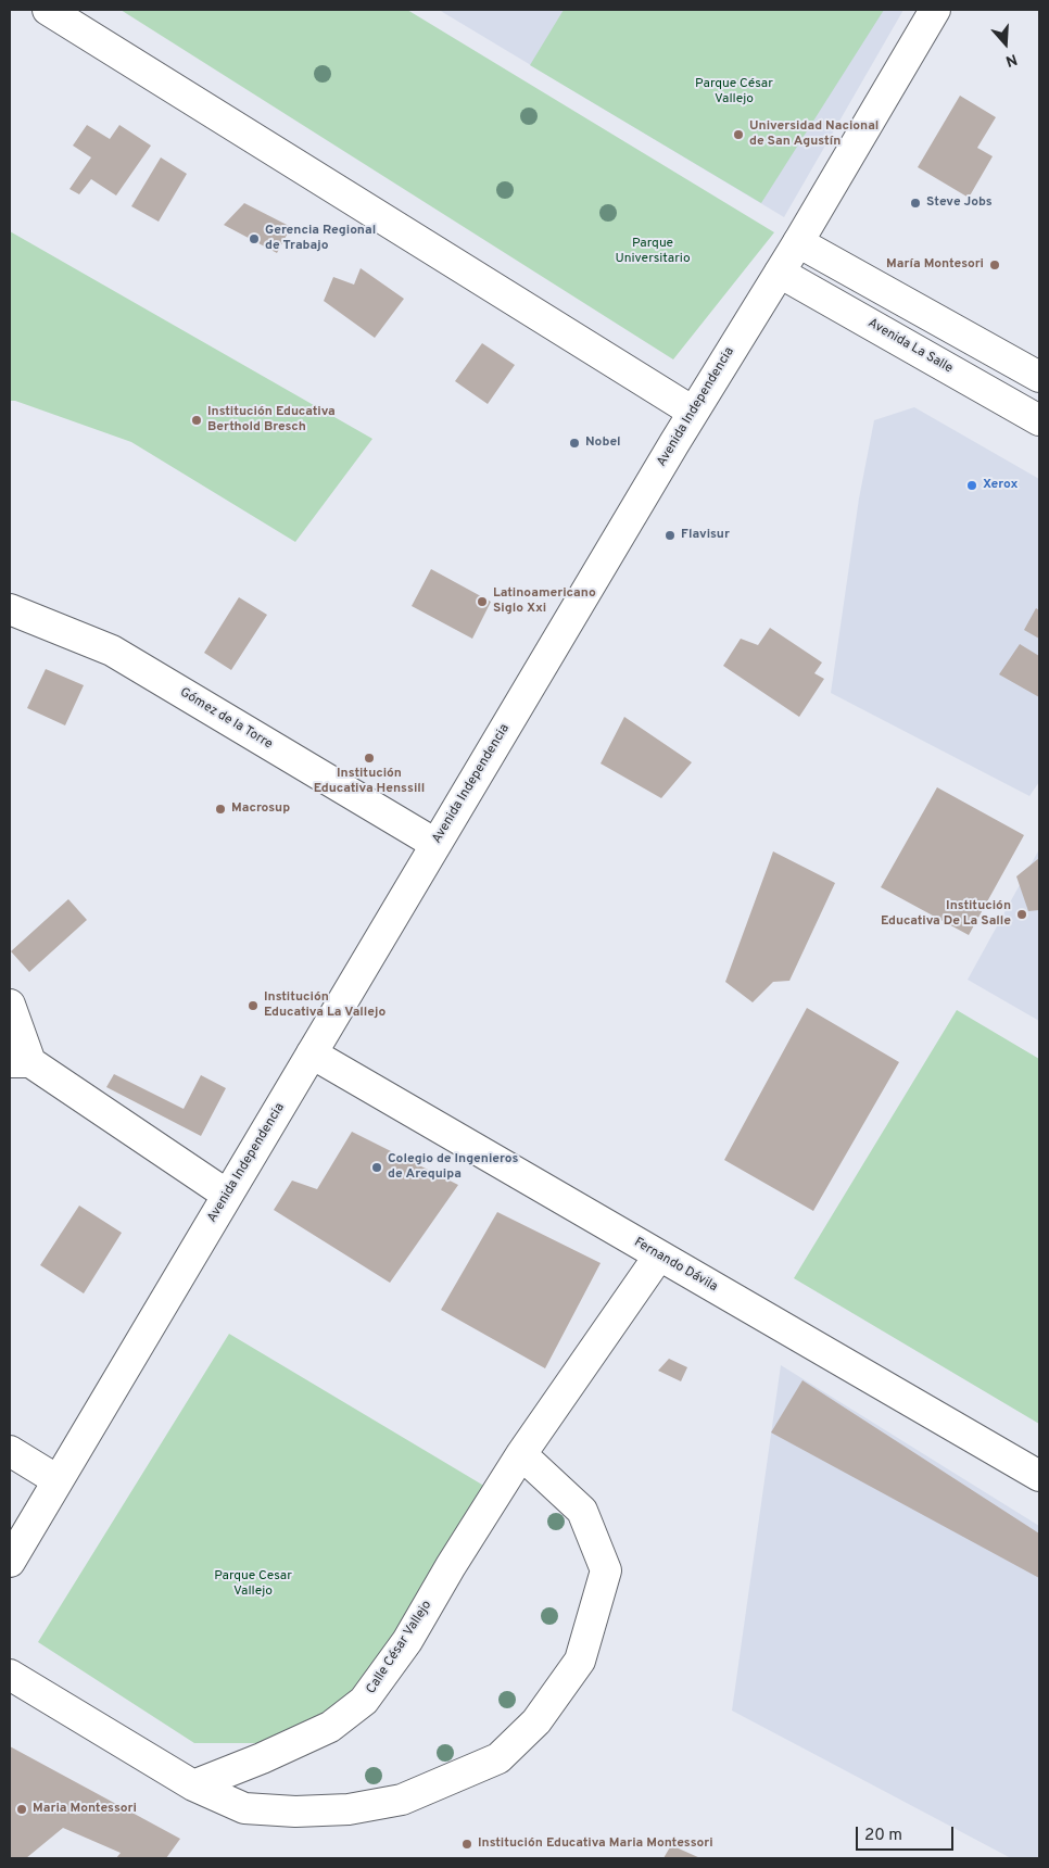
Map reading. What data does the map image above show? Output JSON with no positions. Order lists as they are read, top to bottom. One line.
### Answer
{"streets":{"street":["Avenida La Salle","Avenida Independencia","Gómez de la Torre","Fernando Dávila","Calle César Vallejo"]},"crossings":[["Avenida La Salle","Avenida Independencia"],["Avenida Independencia","Gómez de la Torre"],["Avenida Independencia","Fernando Dávila"],["Fernando Dávila","Calle César Vallejo"]],"parks":["Parque César Vallejo","Parque Universitario","Parque Cesar Vallejo"],"places":["Universidad Nacional de San Agustín","Steve Jobs","Gerencia Regional de Trabajo","María Montesori","Institución Educativa Berthold Bresch","Nobel","Xerox","Flavisur","Latinoamericano Siglo Xxi","Institución Educativa Henssill","Macrosup","Institución Educativa De La Salle","Institución Educativa La Vallejo","Colegio de Ingenieros de Arequipa","Maria Montessori","Institución Educativa Maria Montessori"],"scale_bar":"20 m","north":"bottom"}
